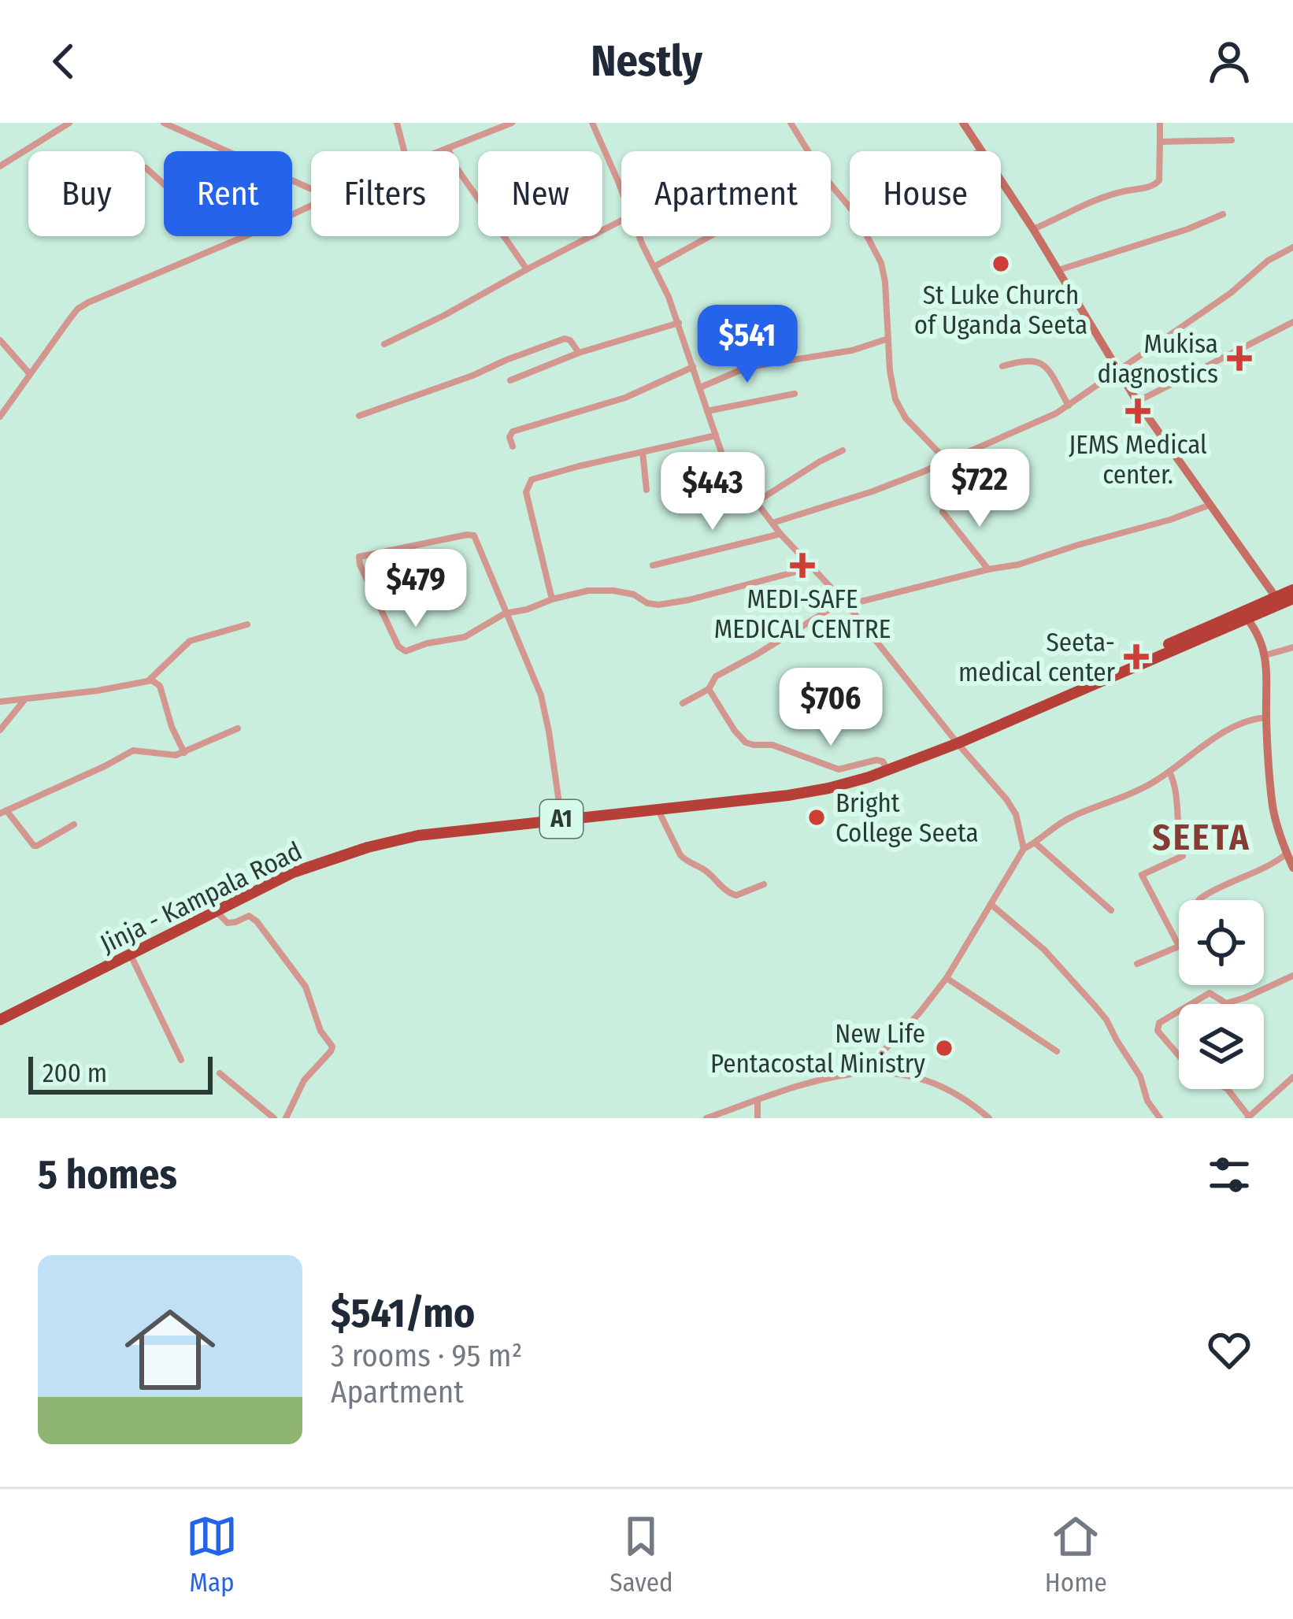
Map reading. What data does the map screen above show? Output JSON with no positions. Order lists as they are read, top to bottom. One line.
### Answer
{"streets":{"highway":["A1","Jinja - Kampala Road"]},"districts":["SEETA"],"places":{"other":["St Luke Church of Uganda Seeta","Bright College Seeta","New Life Pentacostal Ministry"],"health":["Mukisa diagnostics","JEMS Medical center.","MEDI-SAFE MEDICAL CENTRE","Seeta- medical center"]},"scale_bar":"200 m","page":{"header":"Nestly","chip":["Buy","Rent","Filters","New","Apartment","House"],"price":["$541","$722","$443","$479","$706"],"scale":"200 m","heading":"5 homes","list":[{"name":"$541/mo","note":"3 rooms · 95 m² · Apartment"}],"tabs":["Map","Saved","Home"]}}
